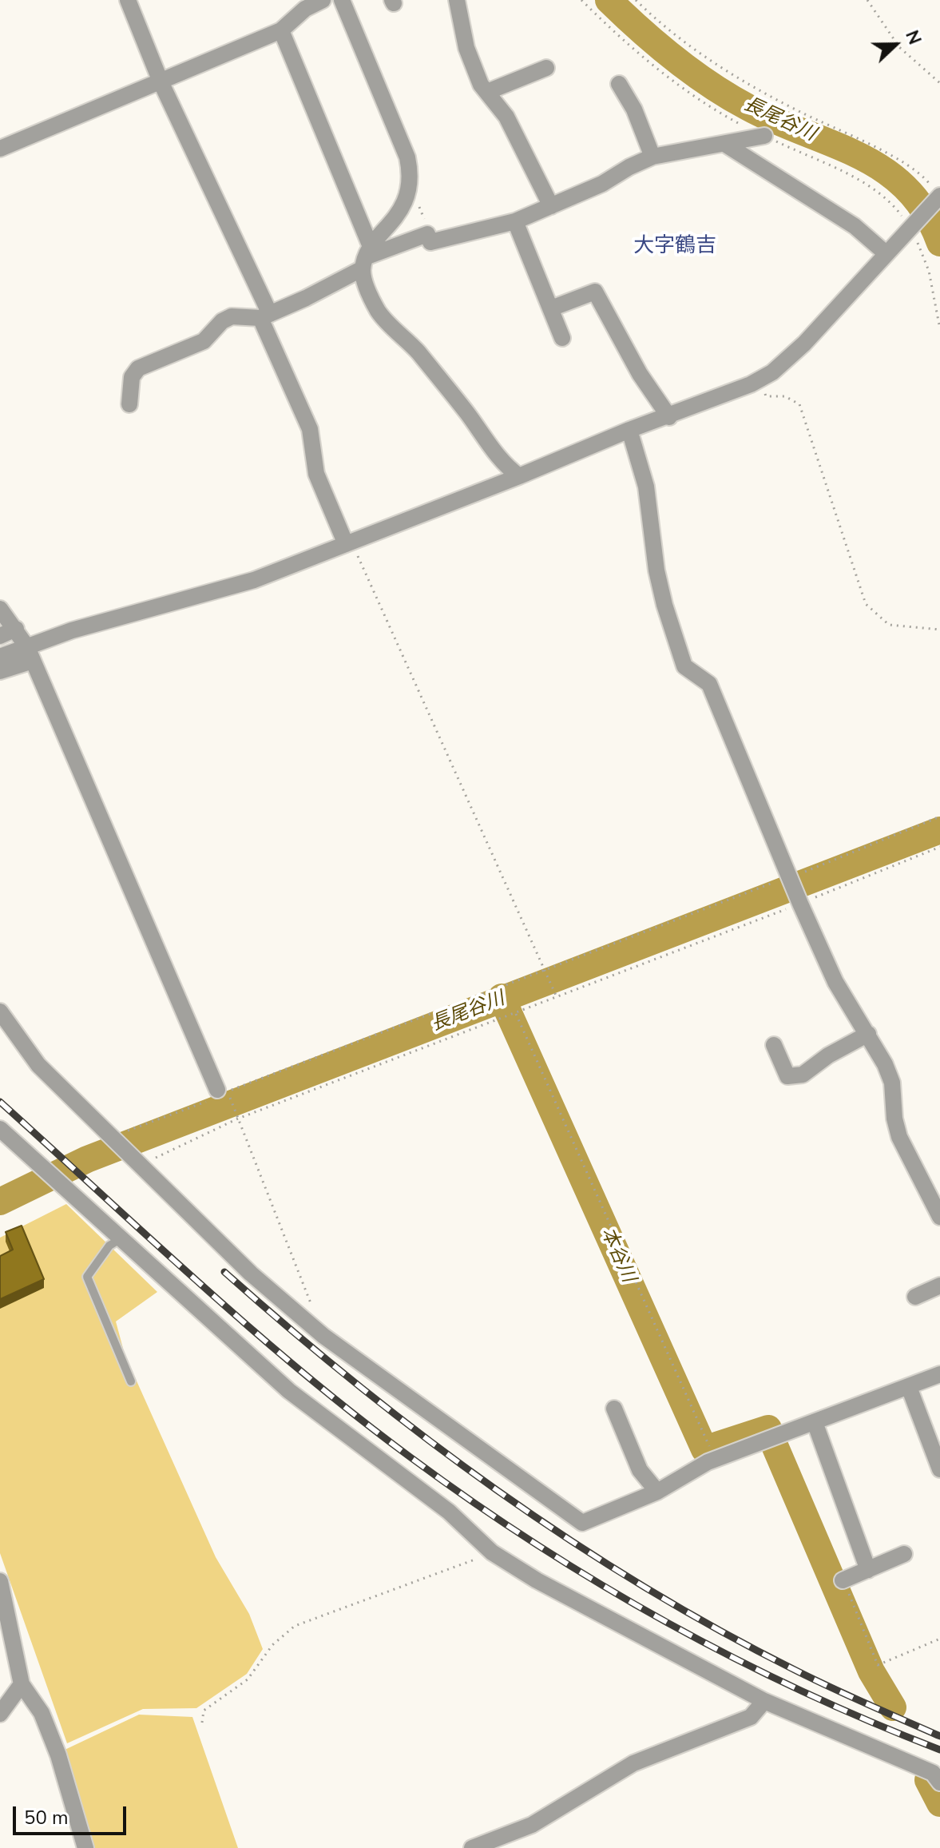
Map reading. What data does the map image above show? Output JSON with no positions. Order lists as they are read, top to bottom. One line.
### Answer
{"districts":["大字鶴吉"],"water":["長尾谷川","本谷川"],"scale_bar":"50 m","north":"right"}
